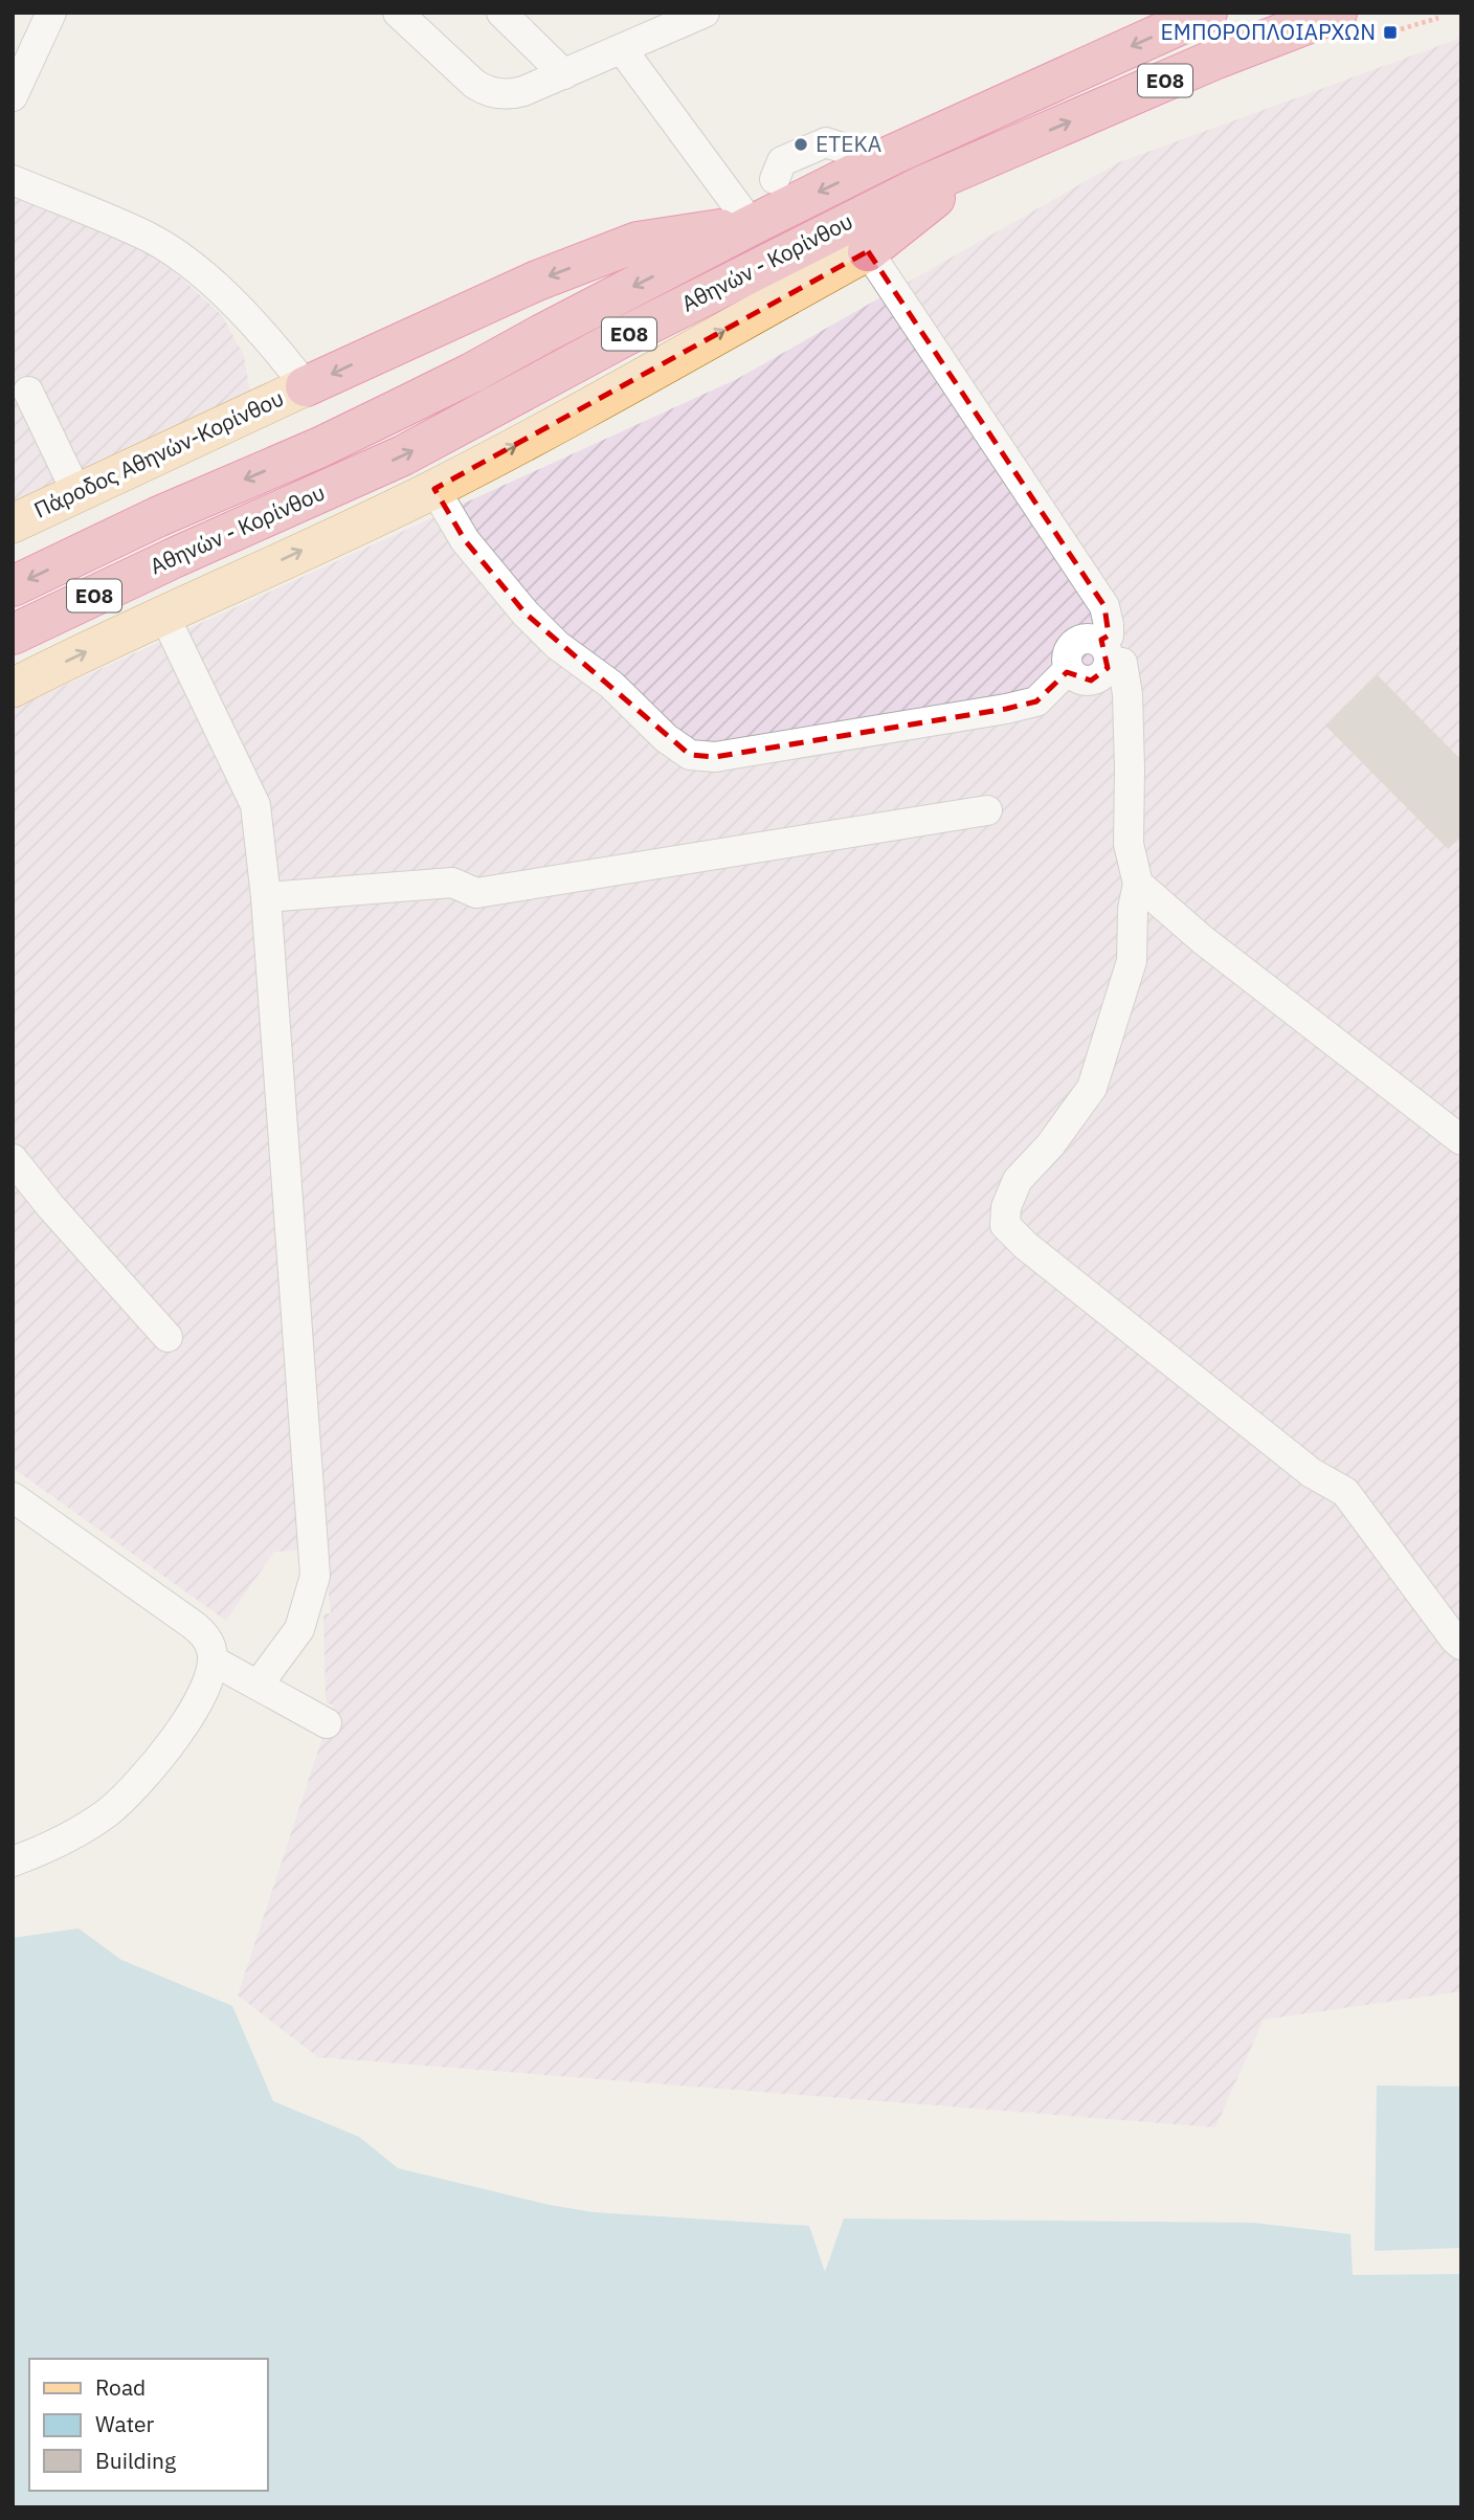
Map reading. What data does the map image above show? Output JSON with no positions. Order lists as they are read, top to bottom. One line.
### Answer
{"streets":{"highway":["ΕΟ8","Αθηνών - Κορίνθου"],"main road":["Πάροδος Αθηνών-Κορίνθου"]},"places":{"transit":["ΕΜΠΟΡΟΠΛΟΙΑΡΧΩΝ"],"other":["ΕΤΕΚΑ"]},"legend":["Road","Water","Building"]}
